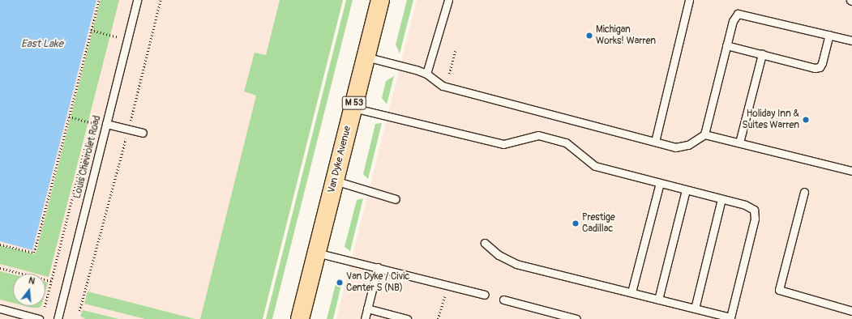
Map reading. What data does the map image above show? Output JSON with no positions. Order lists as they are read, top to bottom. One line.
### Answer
{"streets":{"main road":["M 53","Van Dyke Avenue"],"lane":["Louis Chevrolet Road"]},"water":["East Lake"],"places":["Michigan Works! Warren","Holiday Inn & Suites Warren","Prestige Cadillac","Van Dyke / Civic Center S (NB)"],"north":"top"}
